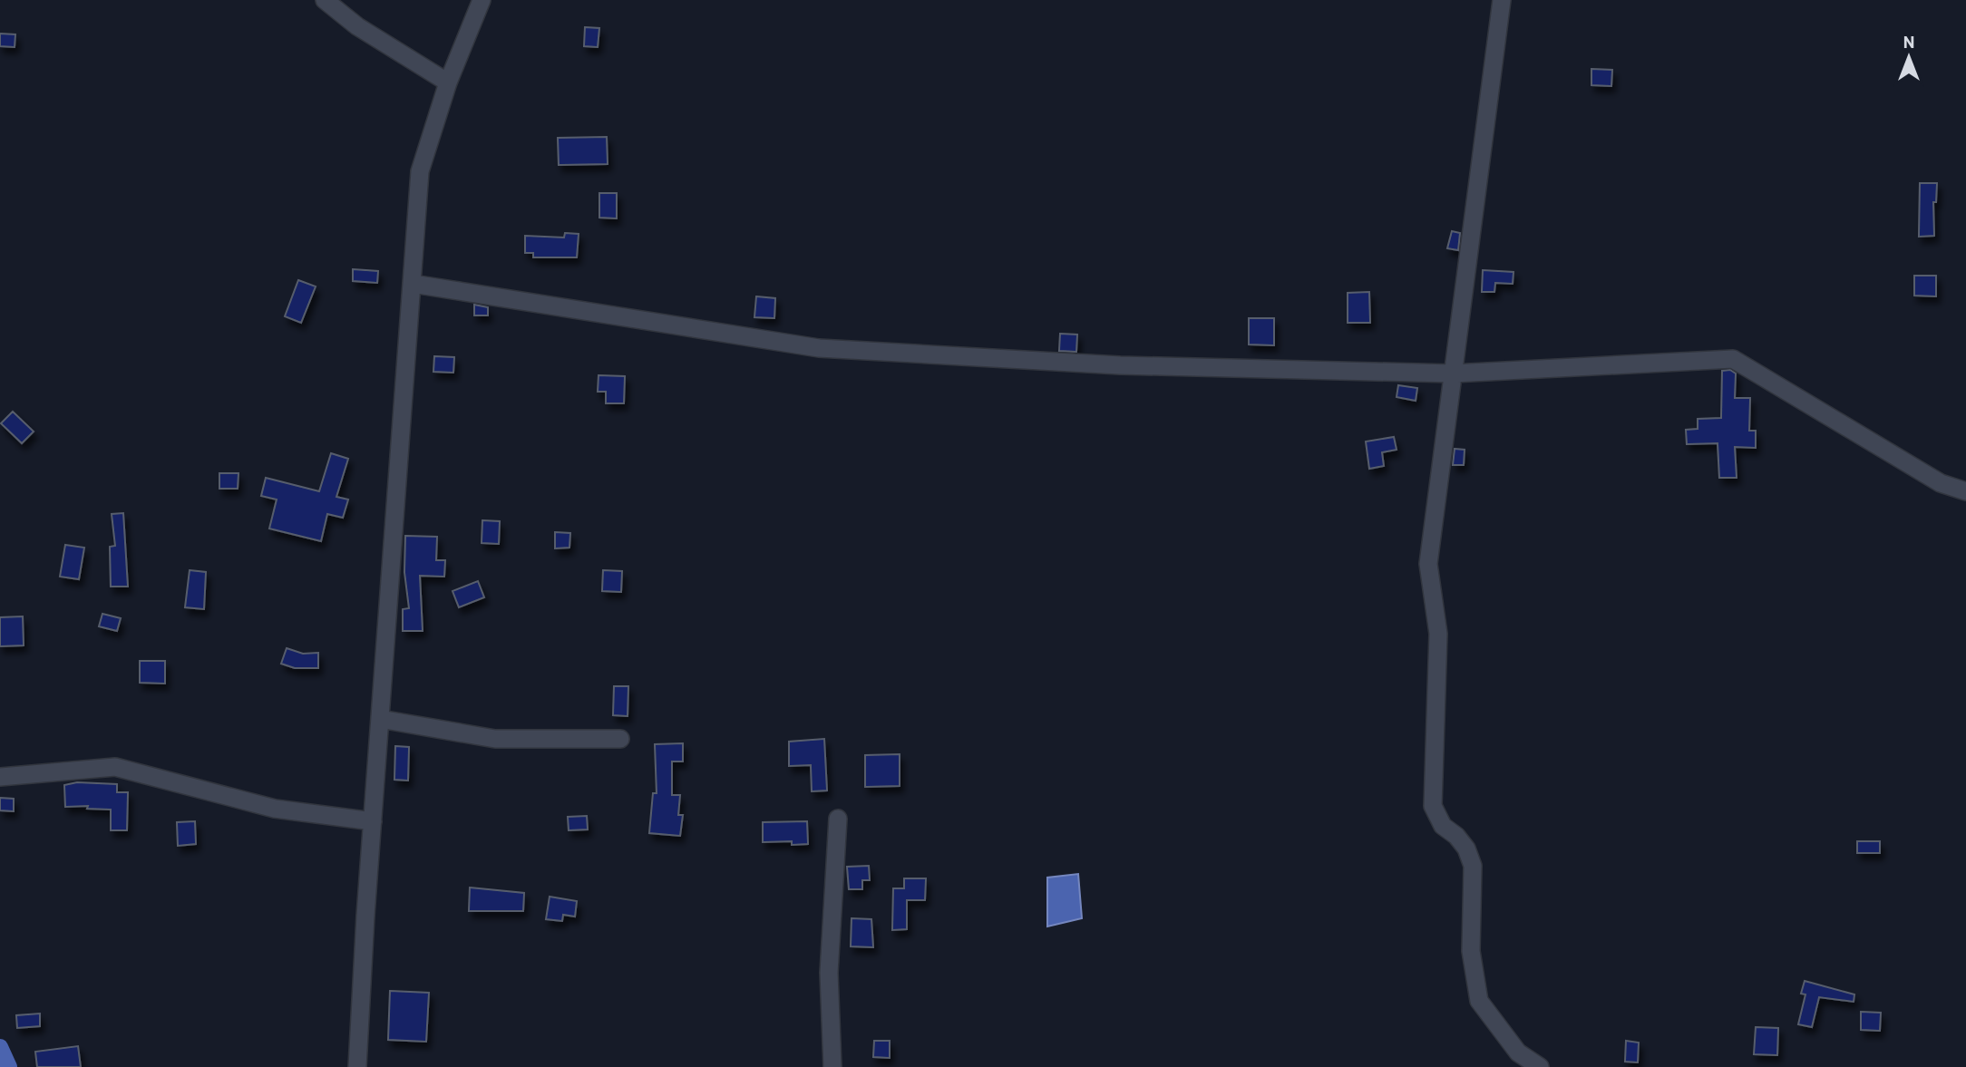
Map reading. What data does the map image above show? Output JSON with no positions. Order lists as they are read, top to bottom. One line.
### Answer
{"north":"top"}
